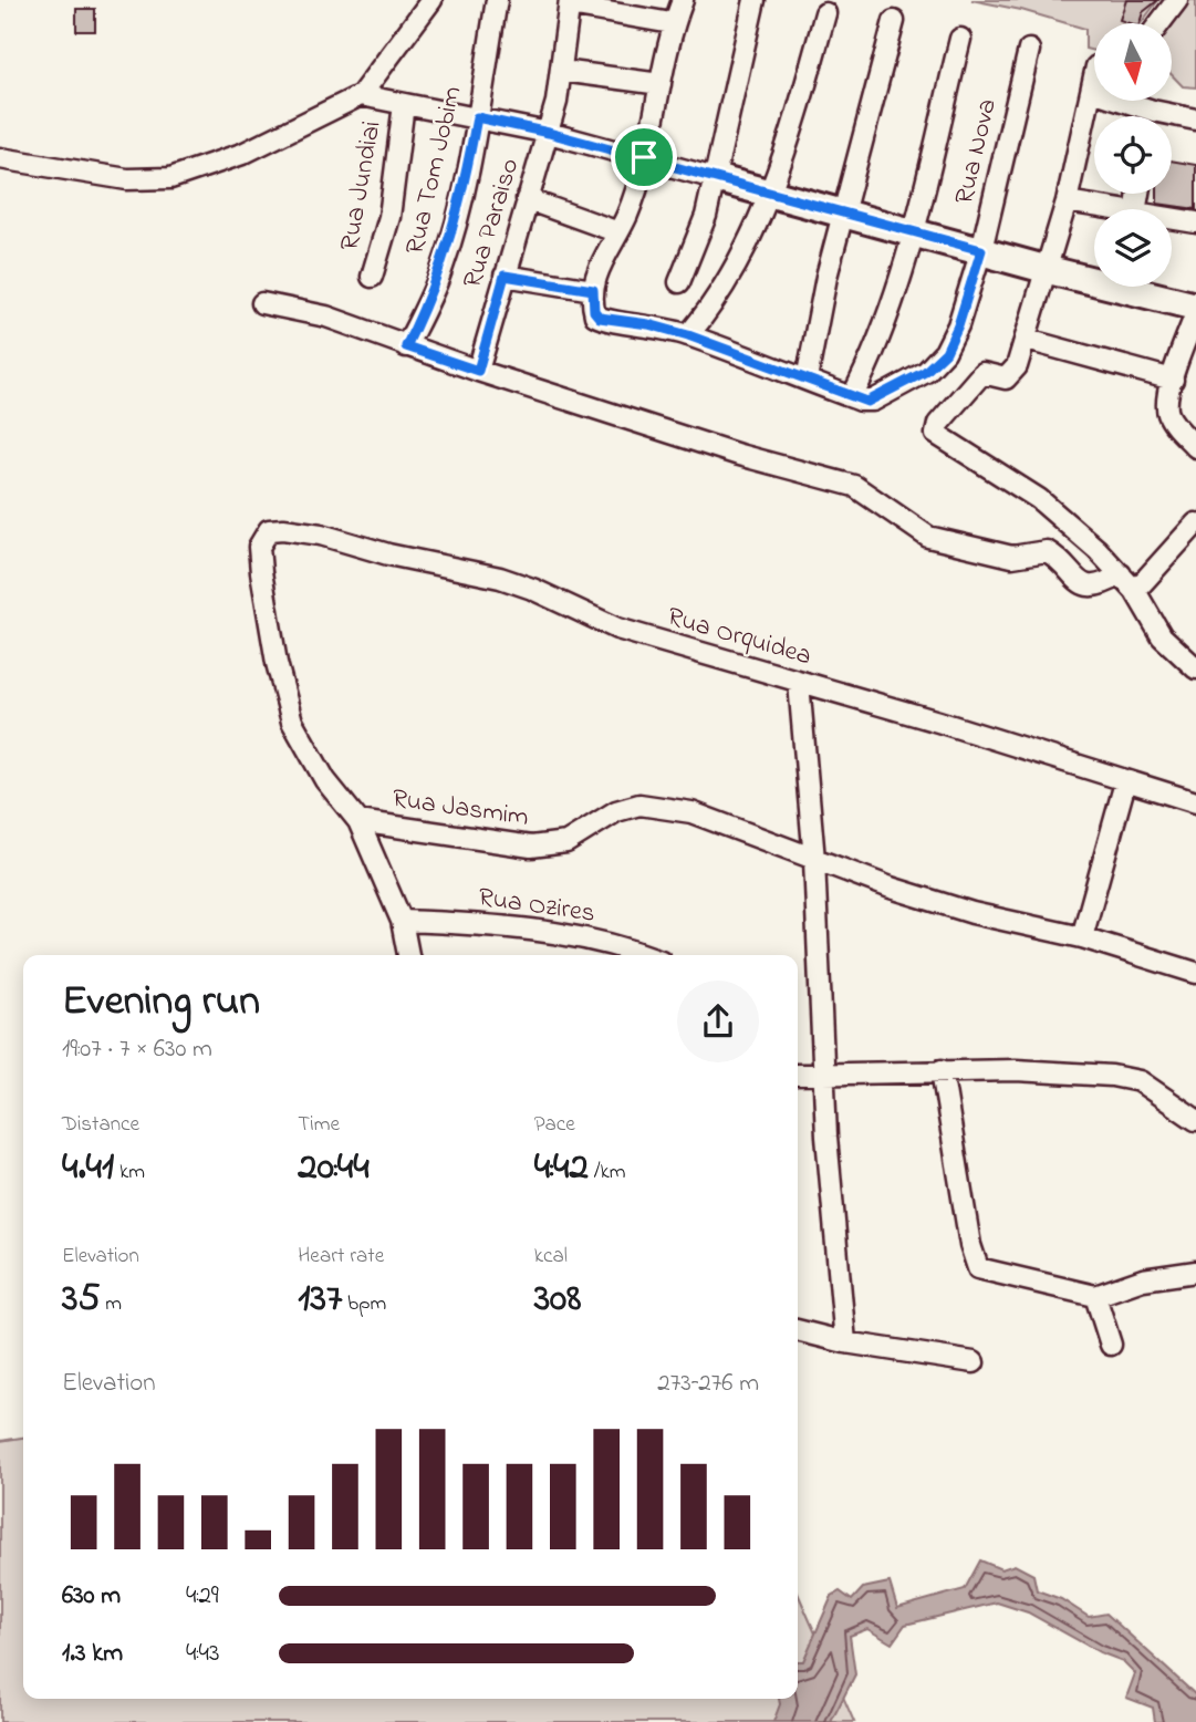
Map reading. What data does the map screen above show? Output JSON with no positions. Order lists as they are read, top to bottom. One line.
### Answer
{"streets":{"street":["Rua Nova","Rua Tom Jobim","Rua Jundiai","Rua Paraiso","Rua Orquidea","Rua Jasmim","Rua Ozires"]},"crossings":[["Rua Orquidea","Rua Jasmim"]],"north":"bottom","page":{"heading":["Evening run","19:07 · 7 × 630 m"],"stats":[["Distance","4.41 km"],["Time","20:44"],["Pace","4:42 /km"],["Elevation","35 m"],["Heart rate","137 bpm"],["kcal","308"]],"chart":["Elevation","273–276 m"],"list":[{"name":"630 m","note":"4:29"},{"name":"1.3 km","note":"4:43"}]}}
